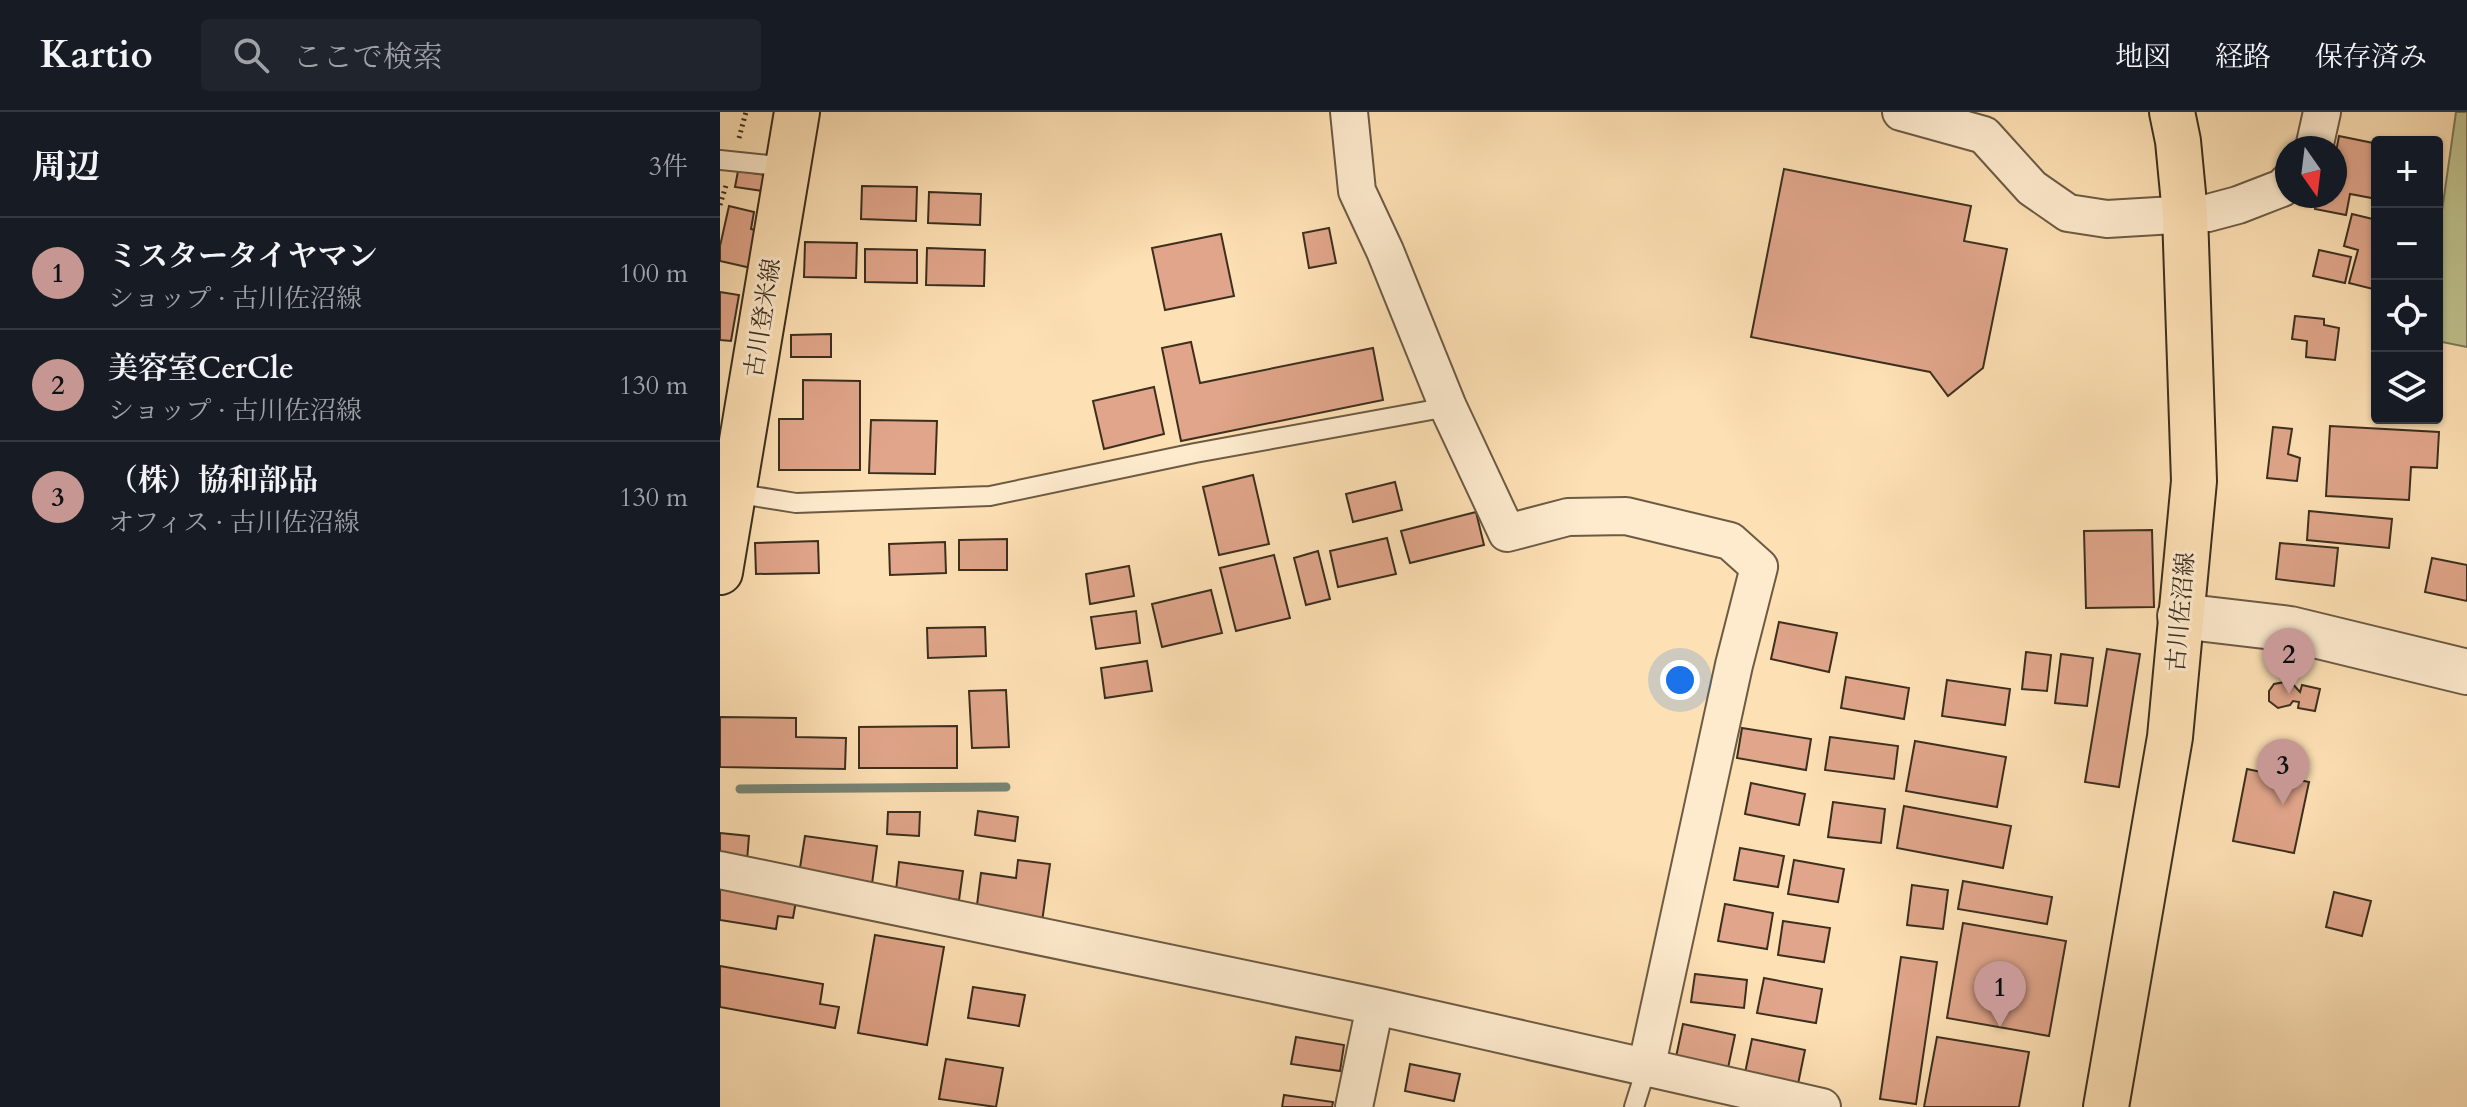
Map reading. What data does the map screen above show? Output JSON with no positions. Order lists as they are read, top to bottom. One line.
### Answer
{"streets":{"main road":["古川登米線","古川佐沼線"]},"north":"bottom","page":{"header":"Kartio","search":"ここで検索","nav":["地図","経路","保存済み"],"heading":["周辺","3件"],"map_buttons":["+","−"],"list":[{"mark":"1","name":"ミスタータイヤマン","note":"ショップ · 古川佐沼線","value":"100 m"},{"mark":"2","name":"美容室CerCle","note":"ショップ · 古川佐沼線","value":"130 m"},{"mark":"3","name":"（株）協和部品","note":"オフィス · 古川佐沼線","value":"130 m"}],"pins":["2","3","1"]}}
